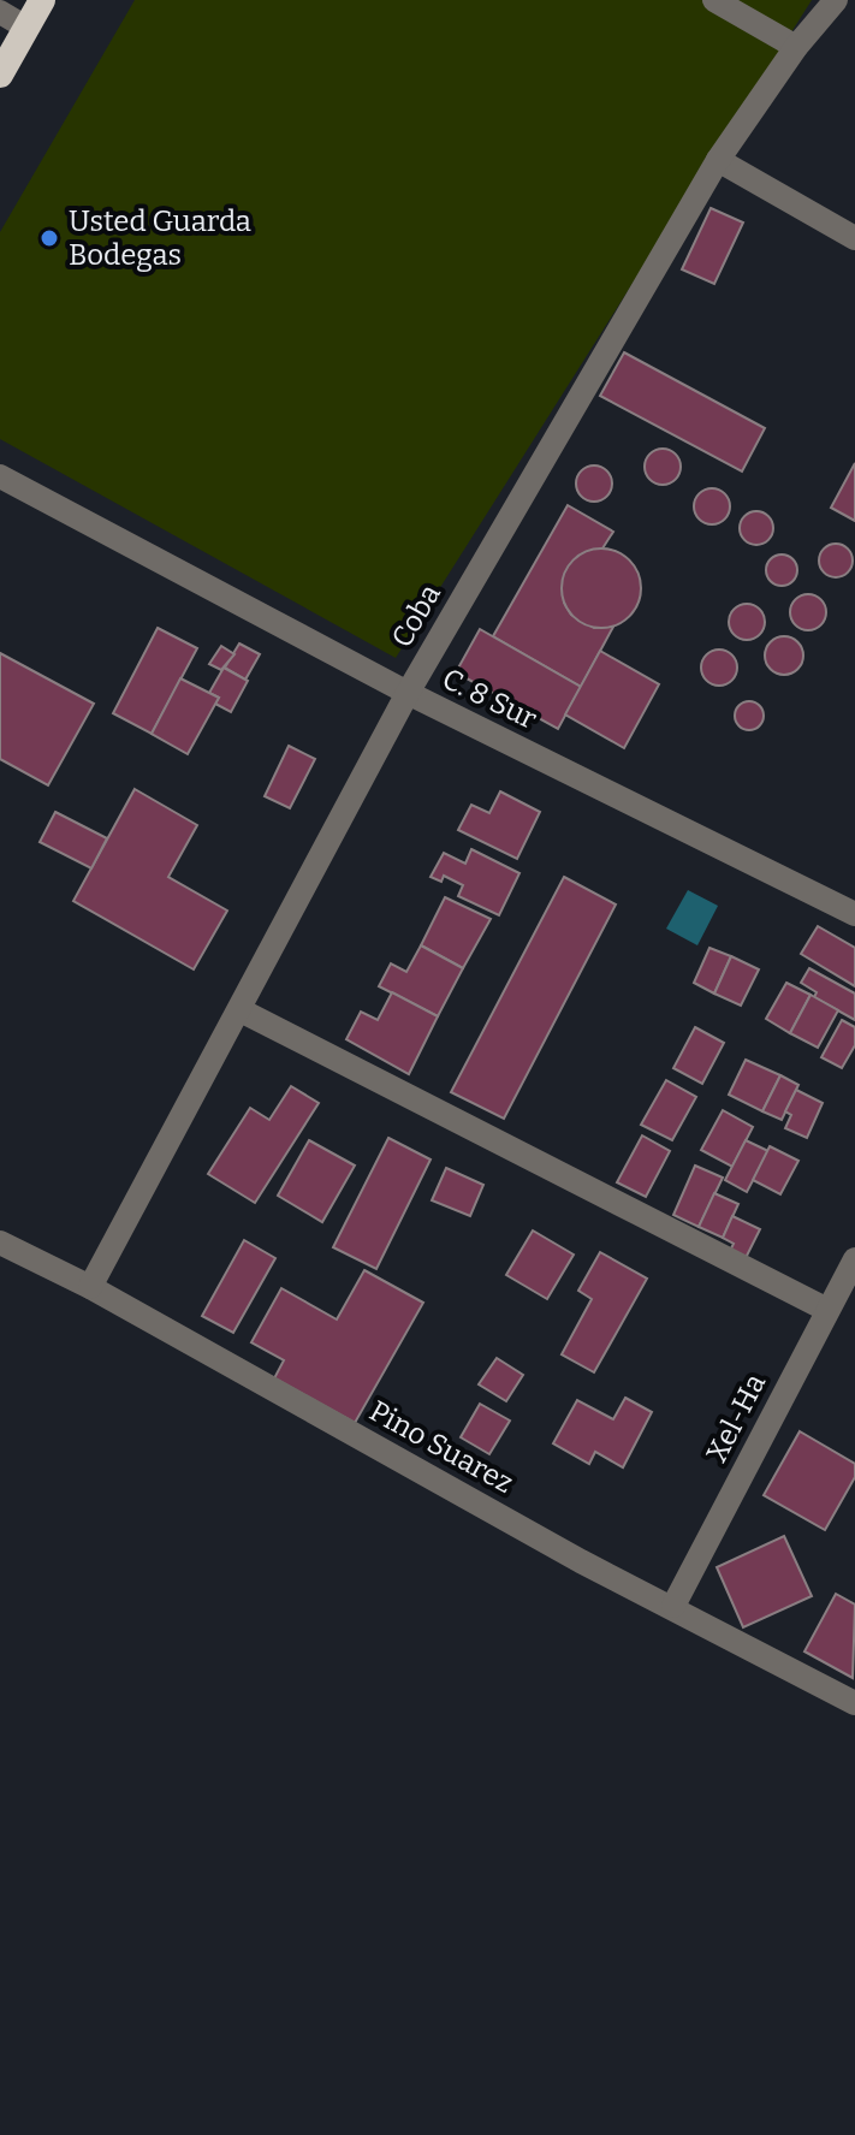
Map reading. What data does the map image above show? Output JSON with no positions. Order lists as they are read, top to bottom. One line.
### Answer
{"streets":{"street":["Coba","C. 8 Sur","Xel-Ha","Pino Suarez"]},"crossings":[["Coba","C. 8 Sur"],["Coba","Pino Suarez"],["Xel-Ha","Pino Suarez"]],"places":["Usted Guarda Bodegas"]}
